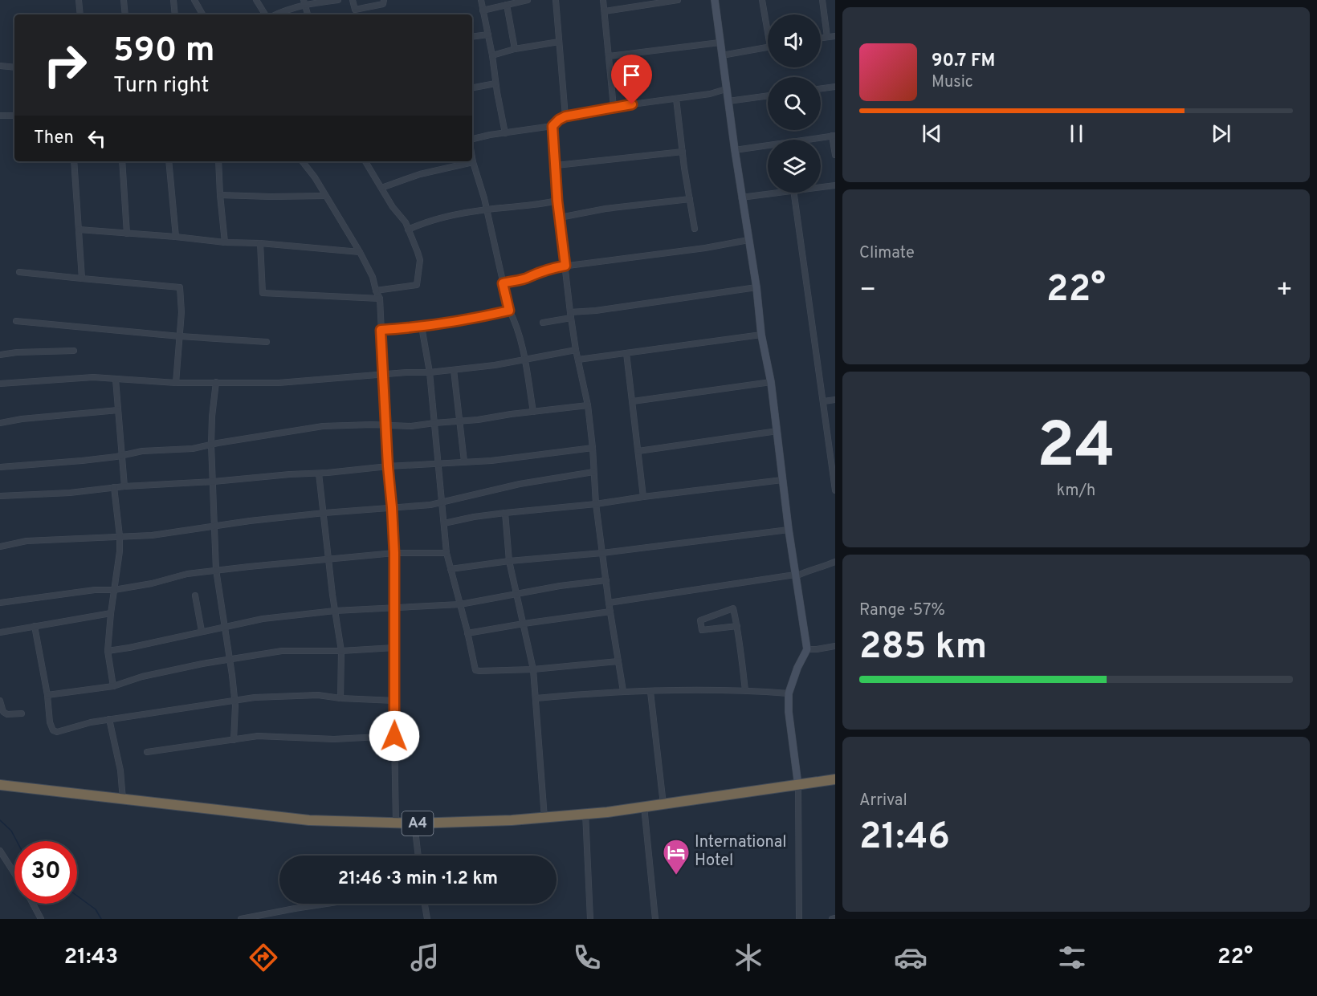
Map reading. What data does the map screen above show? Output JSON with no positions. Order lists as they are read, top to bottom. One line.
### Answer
{"streets":{"highway":["A4"]},"places":{"hotel":["International Hotel"]},"page":{"turn":["590 m","Turn right"],"song":["90.7 FM","Music"],"then":"Then","tile":["Climate",["24","km/h"],["Range · 57%","285 km"],["Arrival","21:46"]],"heat":["−","22°","+"],"limit":"30","trip":"21:46 · 3 min · 1.2 km","tabs":["21:43","22°"]}}
